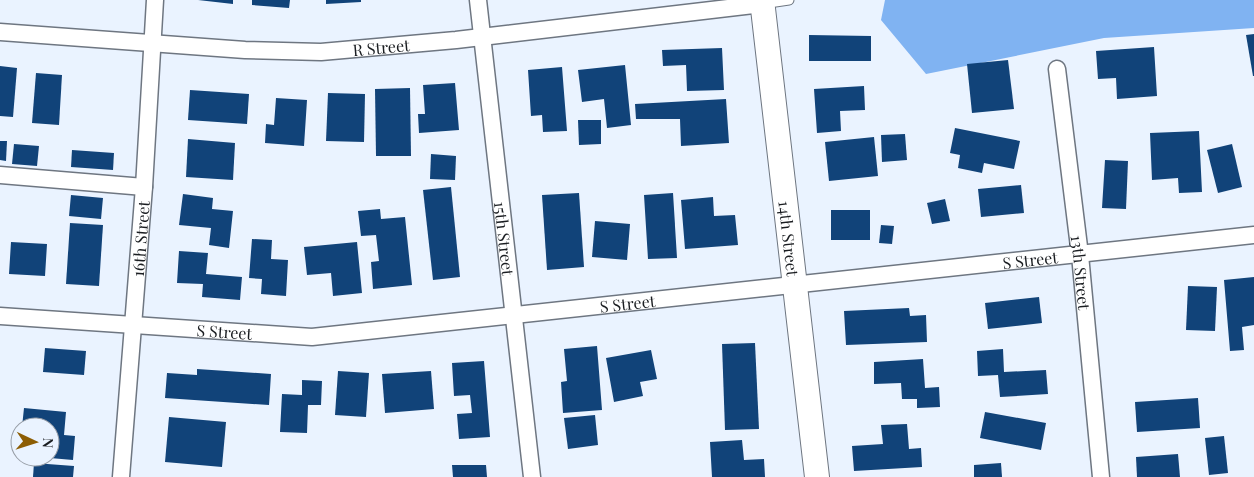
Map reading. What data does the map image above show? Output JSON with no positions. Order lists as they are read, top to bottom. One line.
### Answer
{"streets":{"street":["R Street","15th Street","14th Street","16th Street","S Street","13th Street"]},"crossings":[["R Street","15th Street"],["R Street","14th Street"],["R Street","16th Street"],["15th Street","S Street"],["14th Street","S Street"],["16th Street","S Street"],["S Street","13th Street"]],"north":"right"}
